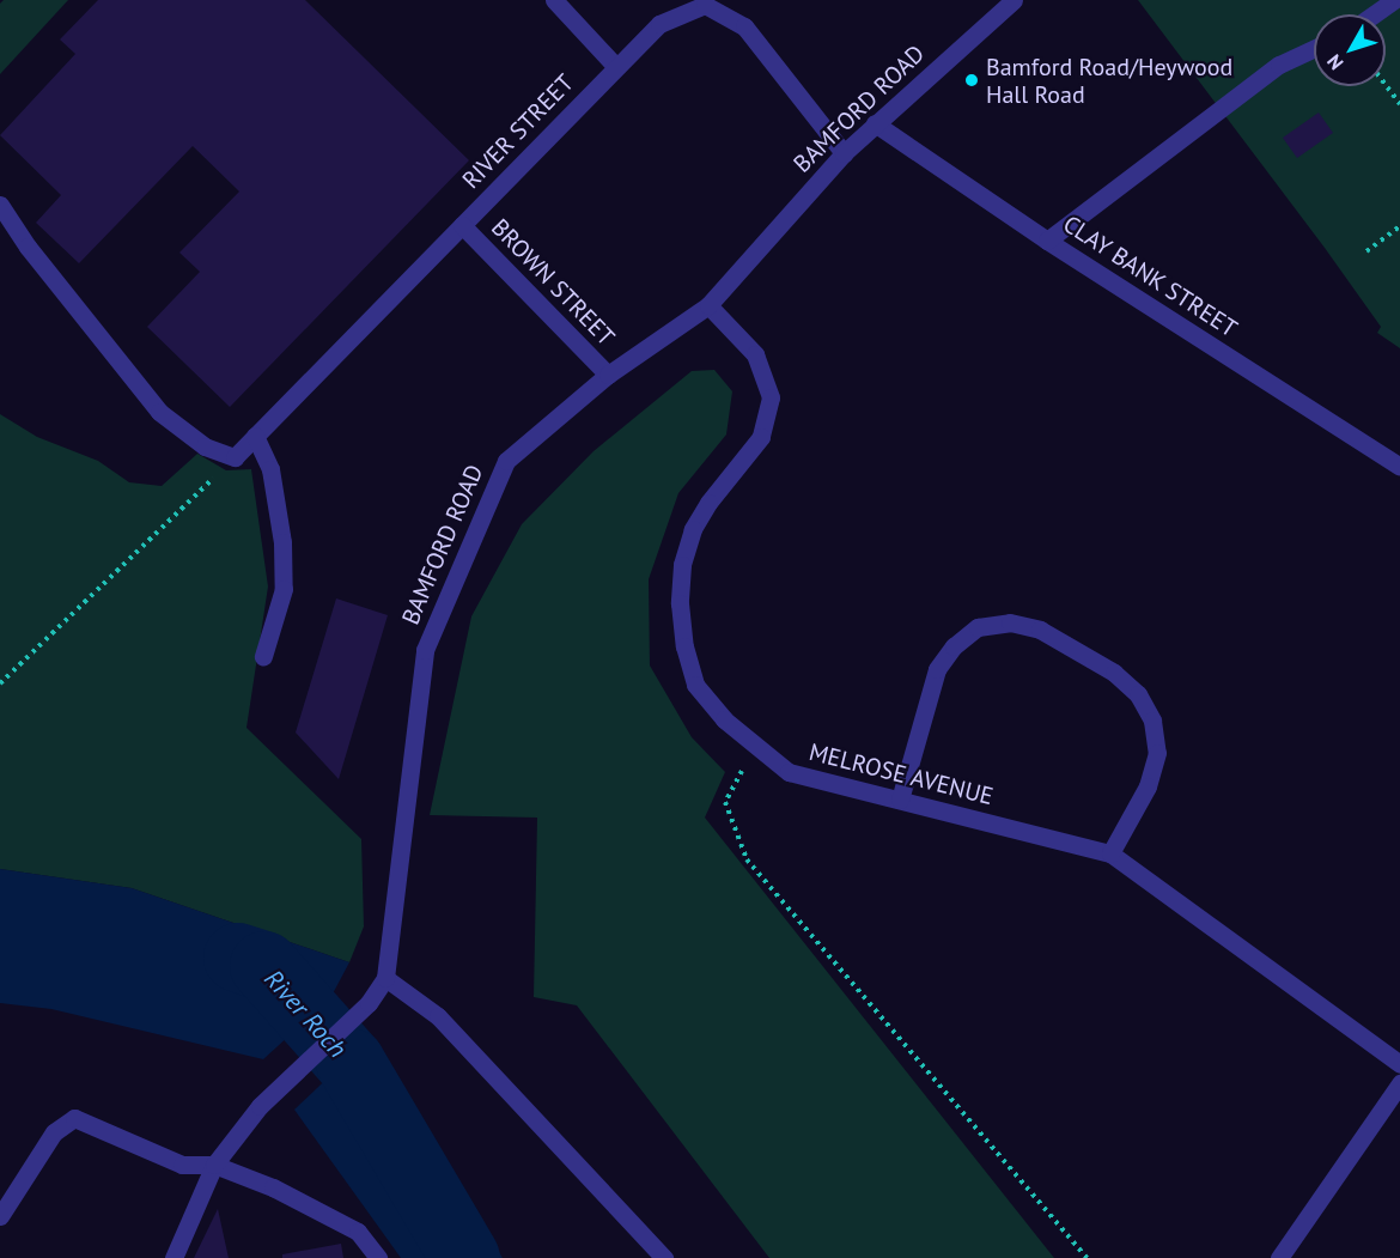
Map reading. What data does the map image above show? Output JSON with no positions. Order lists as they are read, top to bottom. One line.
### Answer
{"streets":{"street":["BAMFORD ROAD","RIVER STREET","CLAY BANK STREET","BROWN STREET","MELROSE AVENUE"]},"crossings":[["BAMFORD ROAD","RIVER STREET"],["BAMFORD ROAD","CLAY BANK STREET"],["BAMFORD ROAD","BROWN STREET"],["BAMFORD ROAD","MELROSE AVENUE"],["RIVER STREET","BROWN STREET"]],"water":["River Roch"],"places":["Bamford Road/Heywood Hall Road"],"north":"bottom left"}
